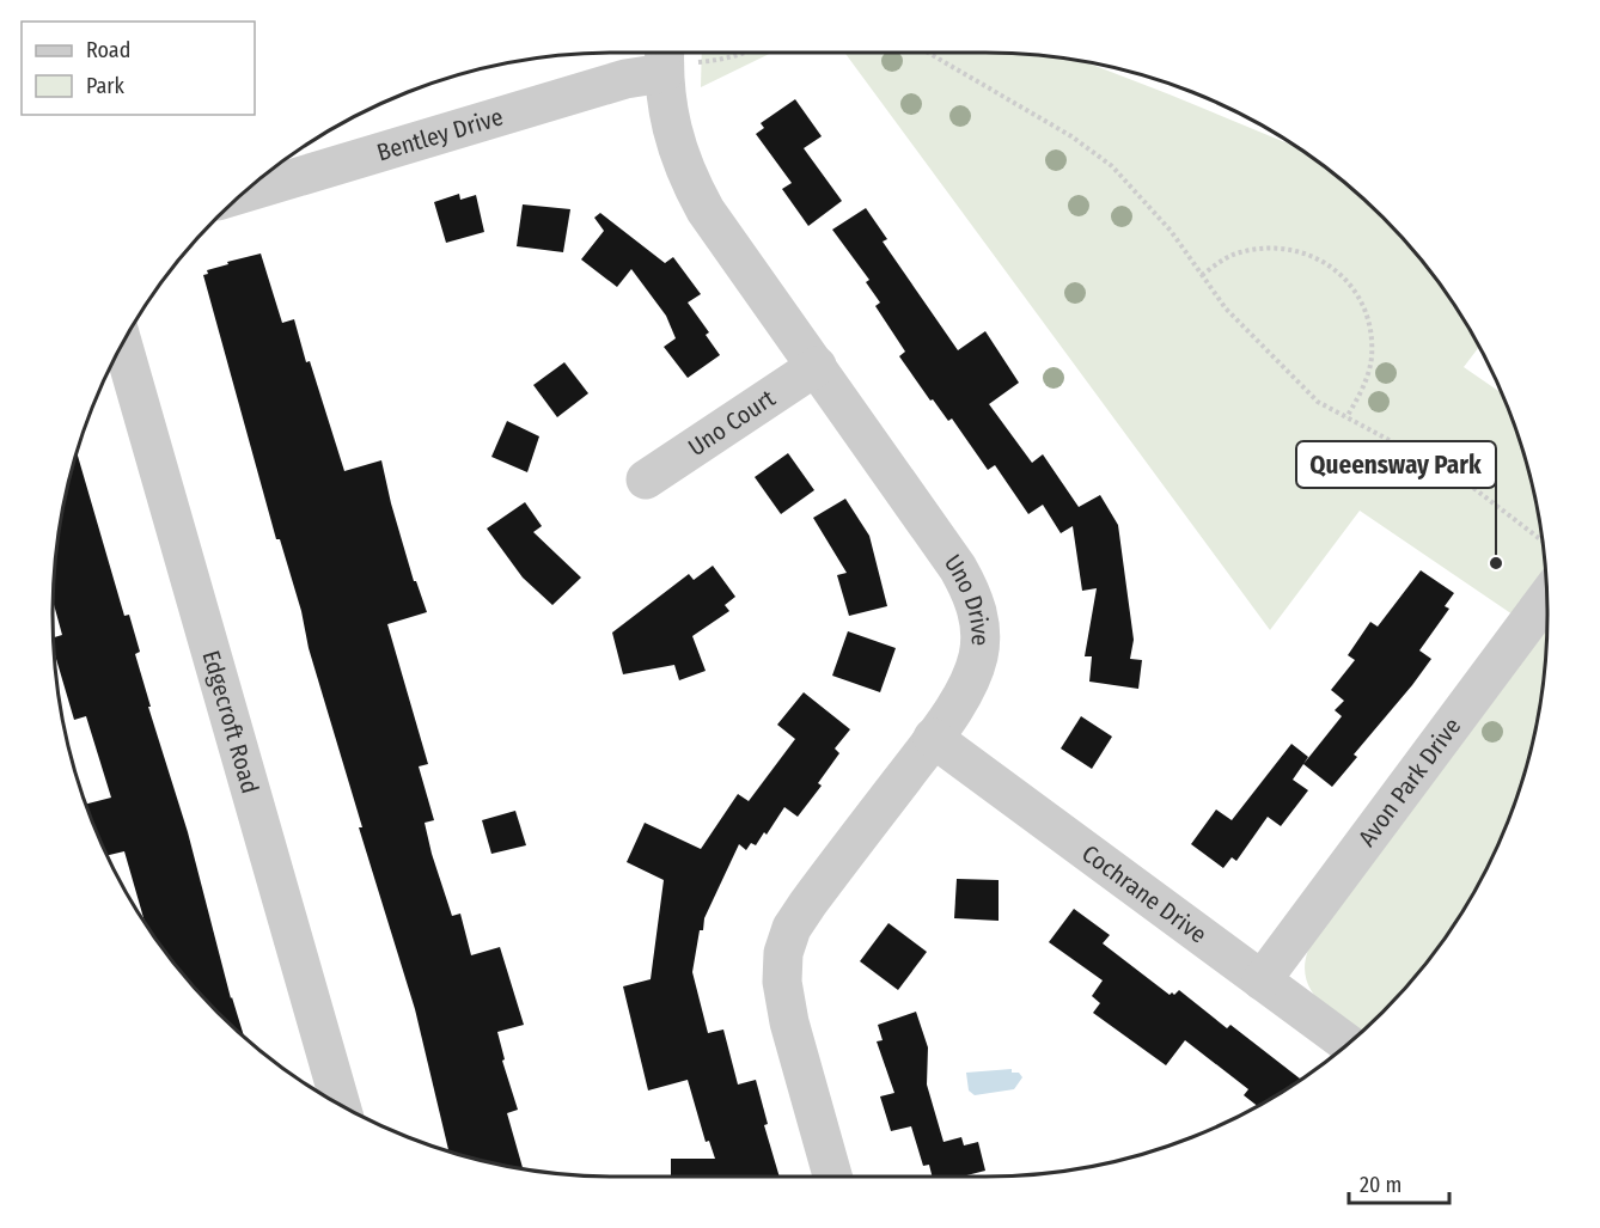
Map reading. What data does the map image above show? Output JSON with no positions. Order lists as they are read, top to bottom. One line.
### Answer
{"streets":{"street":["Bentley Drive","Uno Court","Uno Drive","Edgecroft Road","Avon Park Drive","Cochrane Drive"]},"crossings":[["Bentley Drive","Uno Drive"],["Uno Court","Uno Drive"],["Uno Drive","Cochrane Drive"],["Avon Park Drive","Cochrane Drive"]],"places":["Queensway Park"],"legend":["Road","Park"],"scale_bar":"20 m"}
